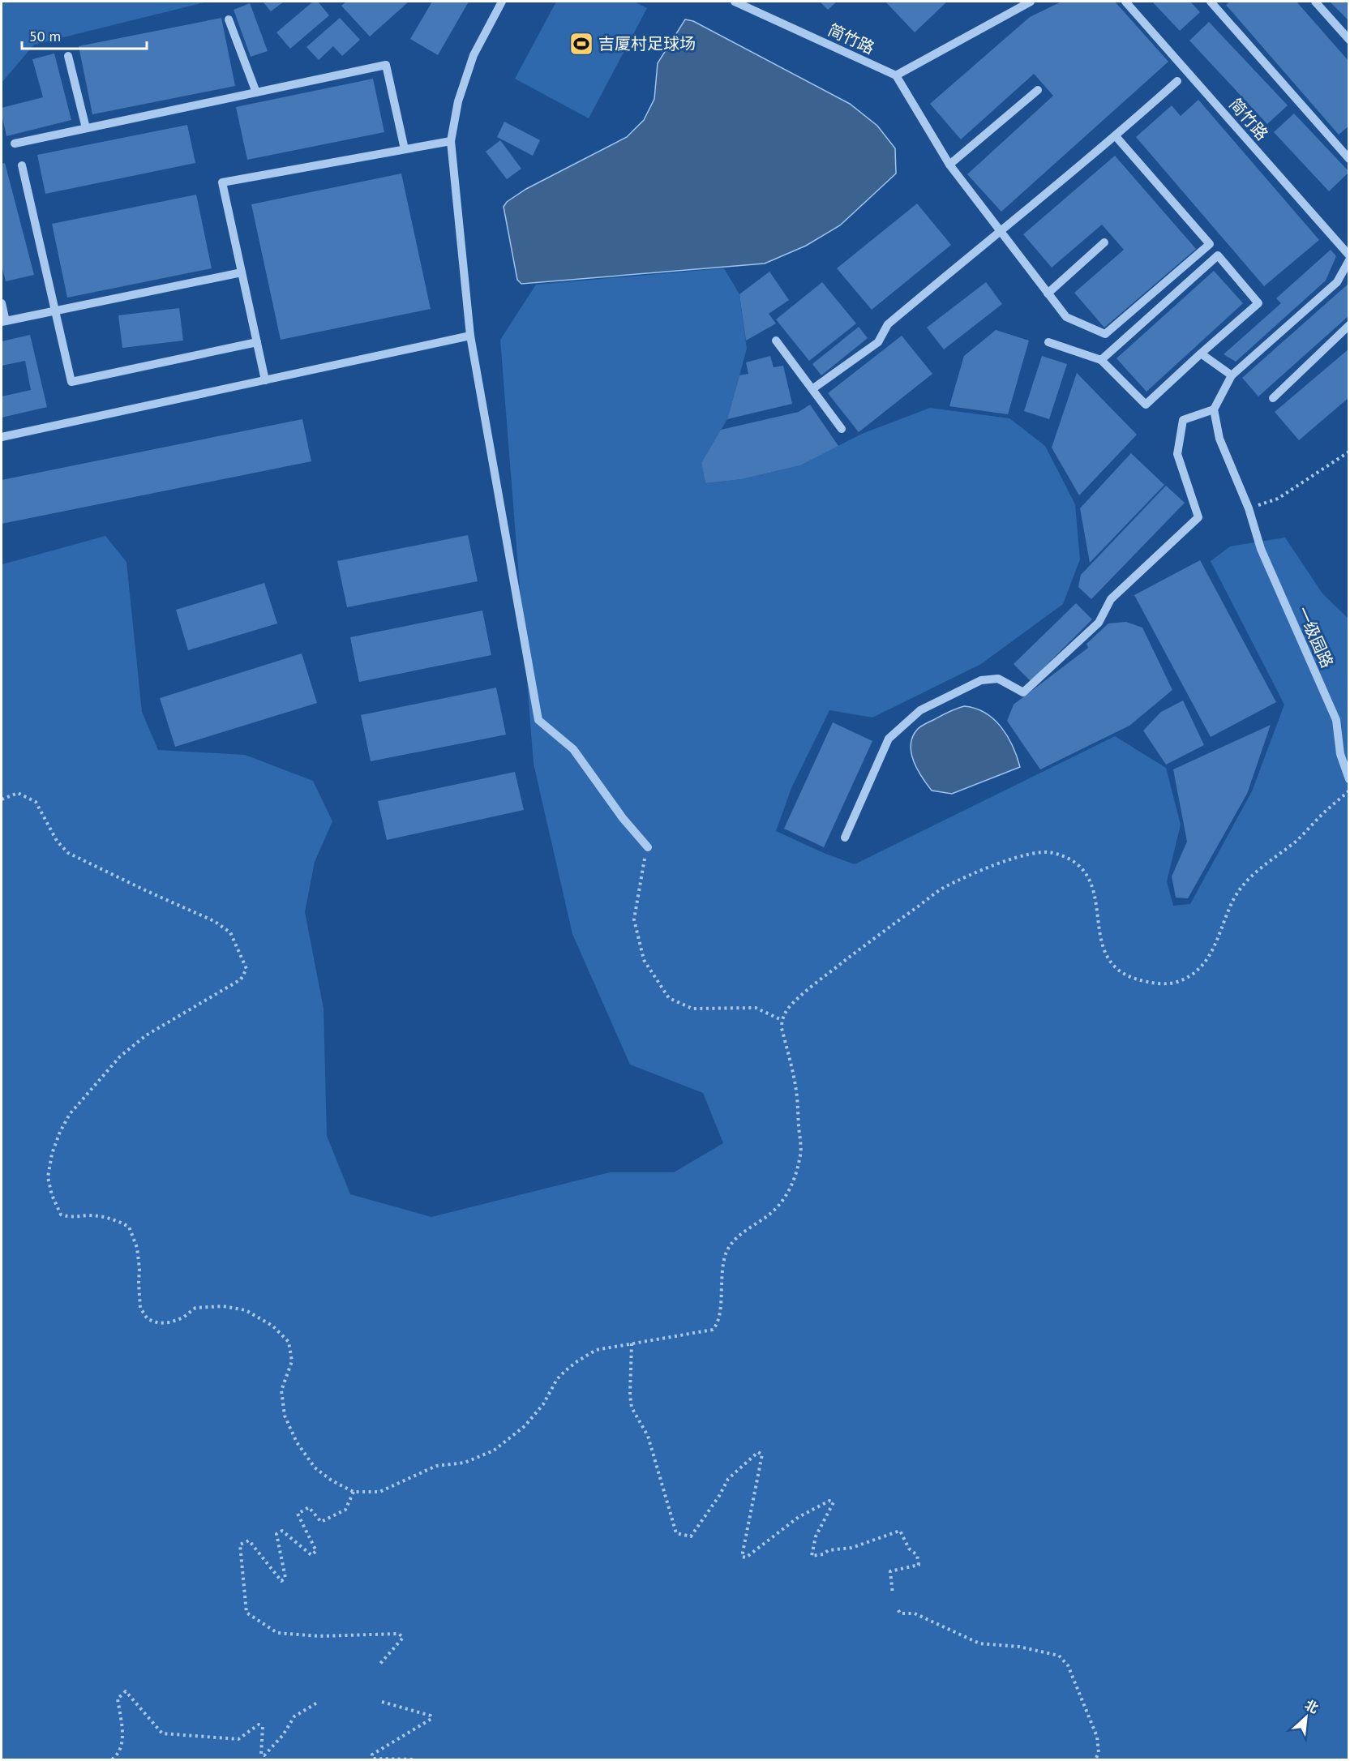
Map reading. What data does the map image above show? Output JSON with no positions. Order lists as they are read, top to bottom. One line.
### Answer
{"streets":{"street":["简竹路","一级园路"]},"places":{"sports":["吉厦村足球场"]},"scale_bar":"50 m","north":"top right"}
